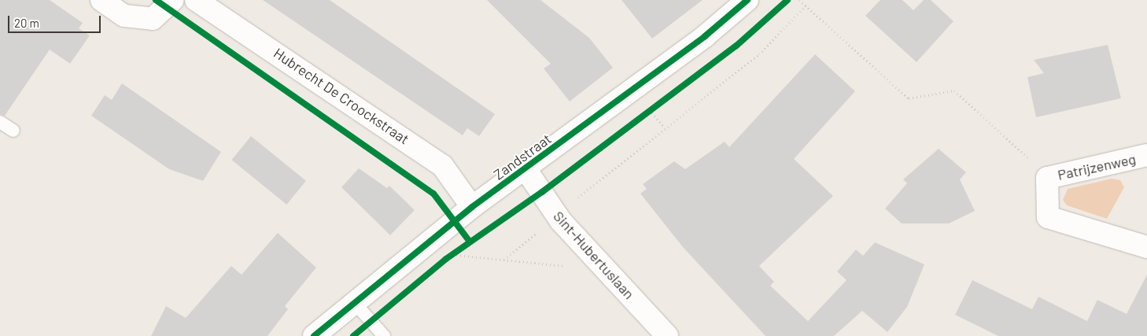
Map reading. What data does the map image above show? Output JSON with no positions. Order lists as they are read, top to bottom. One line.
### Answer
{"streets":{"street":["Hubrecht De Croockstraat","Zandstraat","Patrijzenweg","Sint-Hubertuslaan"]},"crossings":[["Hubrecht De Croockstraat","Zandstraat"],["Zandstraat","Sint-Hubertuslaan"]],"scale_bar":"20 m"}
